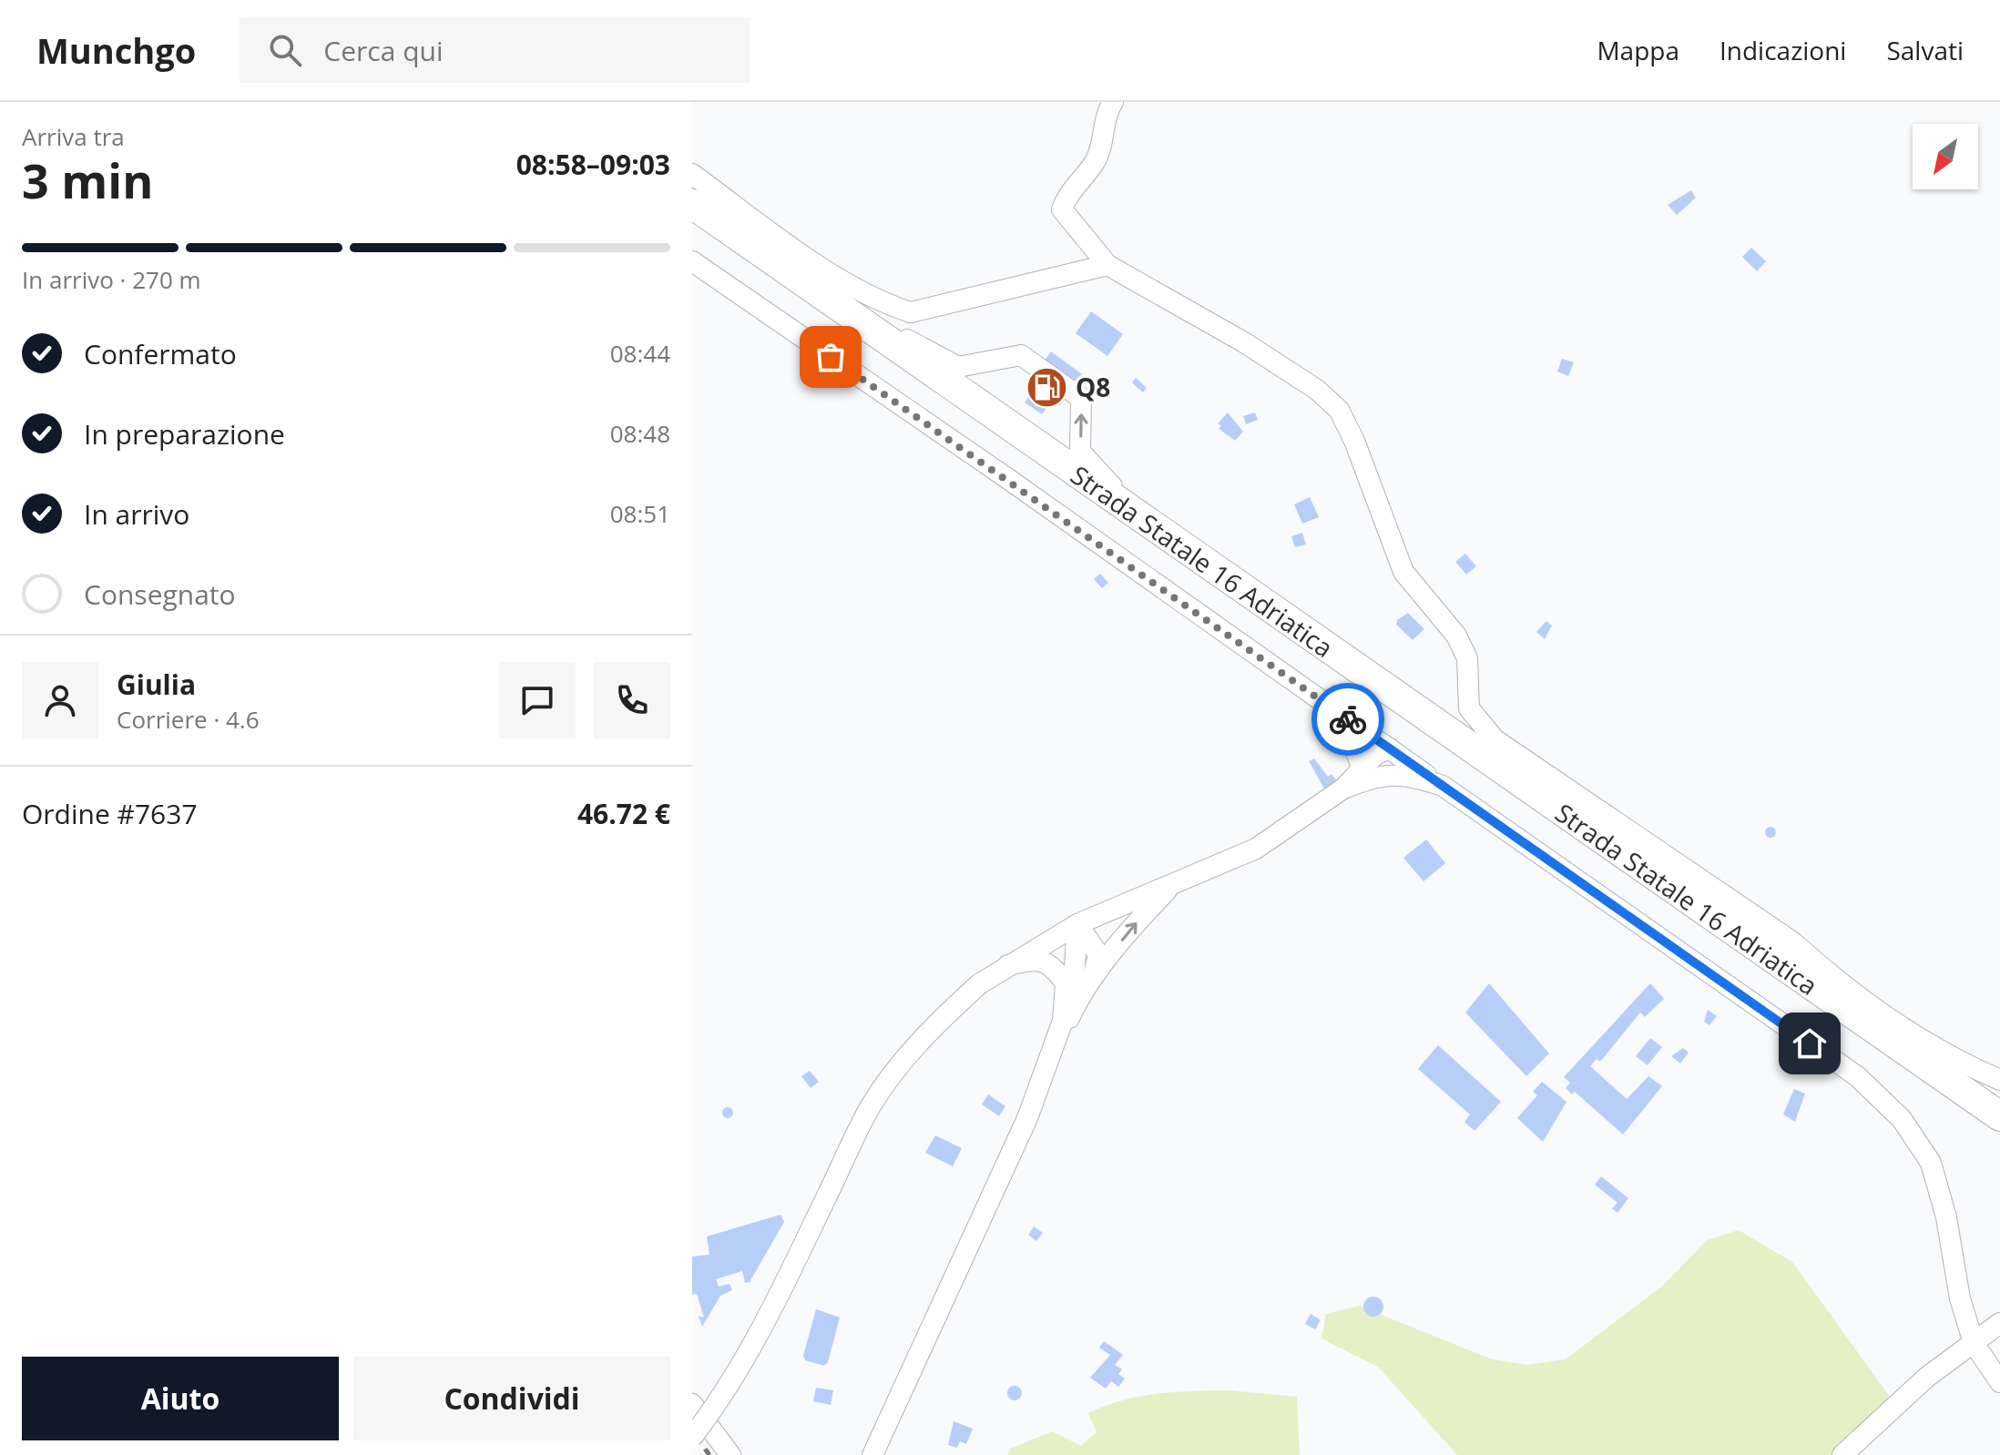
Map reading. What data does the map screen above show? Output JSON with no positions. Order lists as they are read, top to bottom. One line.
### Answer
{"streets":{"highway":["Strada Statale 16 Adriatica"]},"places":{"fuel station":["Q8"]},"north":"bottom left","page":{"header":"Munchgo","search":"Cerca qui","nav":["Mappa","Indicazioni","Salvati"],"heading":["3 min","Arriva tra","08:58–09:03"],"panel":["Giulia","Corriere · 4.6","Ordine #7637","46.72 €"],"bar":"In arrivo · 270 m","list":[["Confermato","08:44"],["In preparazione","08:48"],["In arrivo","08:51"],"Consegnato"],"buttons":["Aiuto","Condividi"]}}
